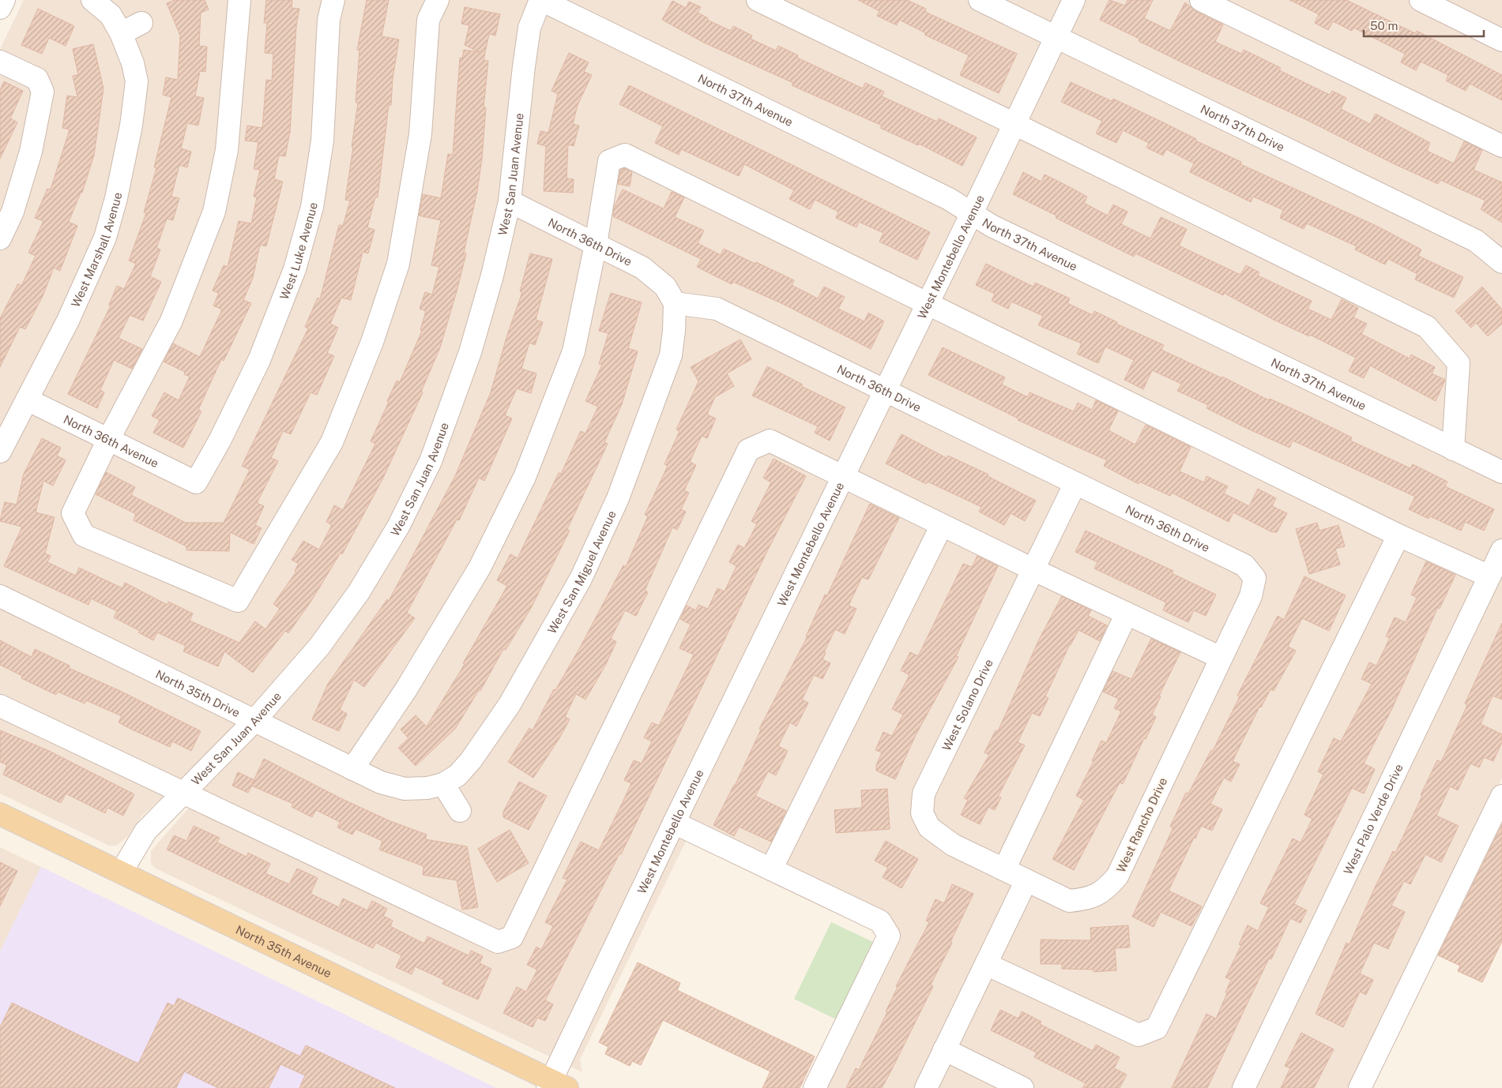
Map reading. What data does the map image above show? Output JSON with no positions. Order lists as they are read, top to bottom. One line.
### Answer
{"streets":{"main road":["North 35th Avenue"],"street":["North 37th Avenue","North 37th Drive","West San Juan Avenue","North 36th Drive","West Marshall Avenue","West Luke Avenue","West Montebello Avenue","North 36th Avenue","West San Miguel Avenue","North 35th Drive","West Solano Drive","West Palo Verde Drive","West Rancho Drive"]},"crossings":[["North 37th Avenue","West San Juan Avenue"],["North 37th Avenue","West Montebello Avenue"],["North 37th Drive","West Montebello Avenue"],["West San Juan Avenue","North 36th Drive"],["West San Juan Avenue","North 35th Drive"],["West San Juan Avenue","North 35th Avenue"],["North 36th Drive","West Montebello Avenue"],["North 36th Drive","West San Miguel Avenue"],["North 36th Drive","West Solano Drive"],["North 36th Drive","West Rancho Drive"],["West Marshall Avenue","North 36th Avenue"],["West Luke Avenue","North 36th Avenue"],["West Montebello Avenue","North 35th Avenue"],["West San Miguel Avenue","North 35th Drive"],["West Solano Drive","West Rancho Drive"]],"scale_bar":"50 m"}
